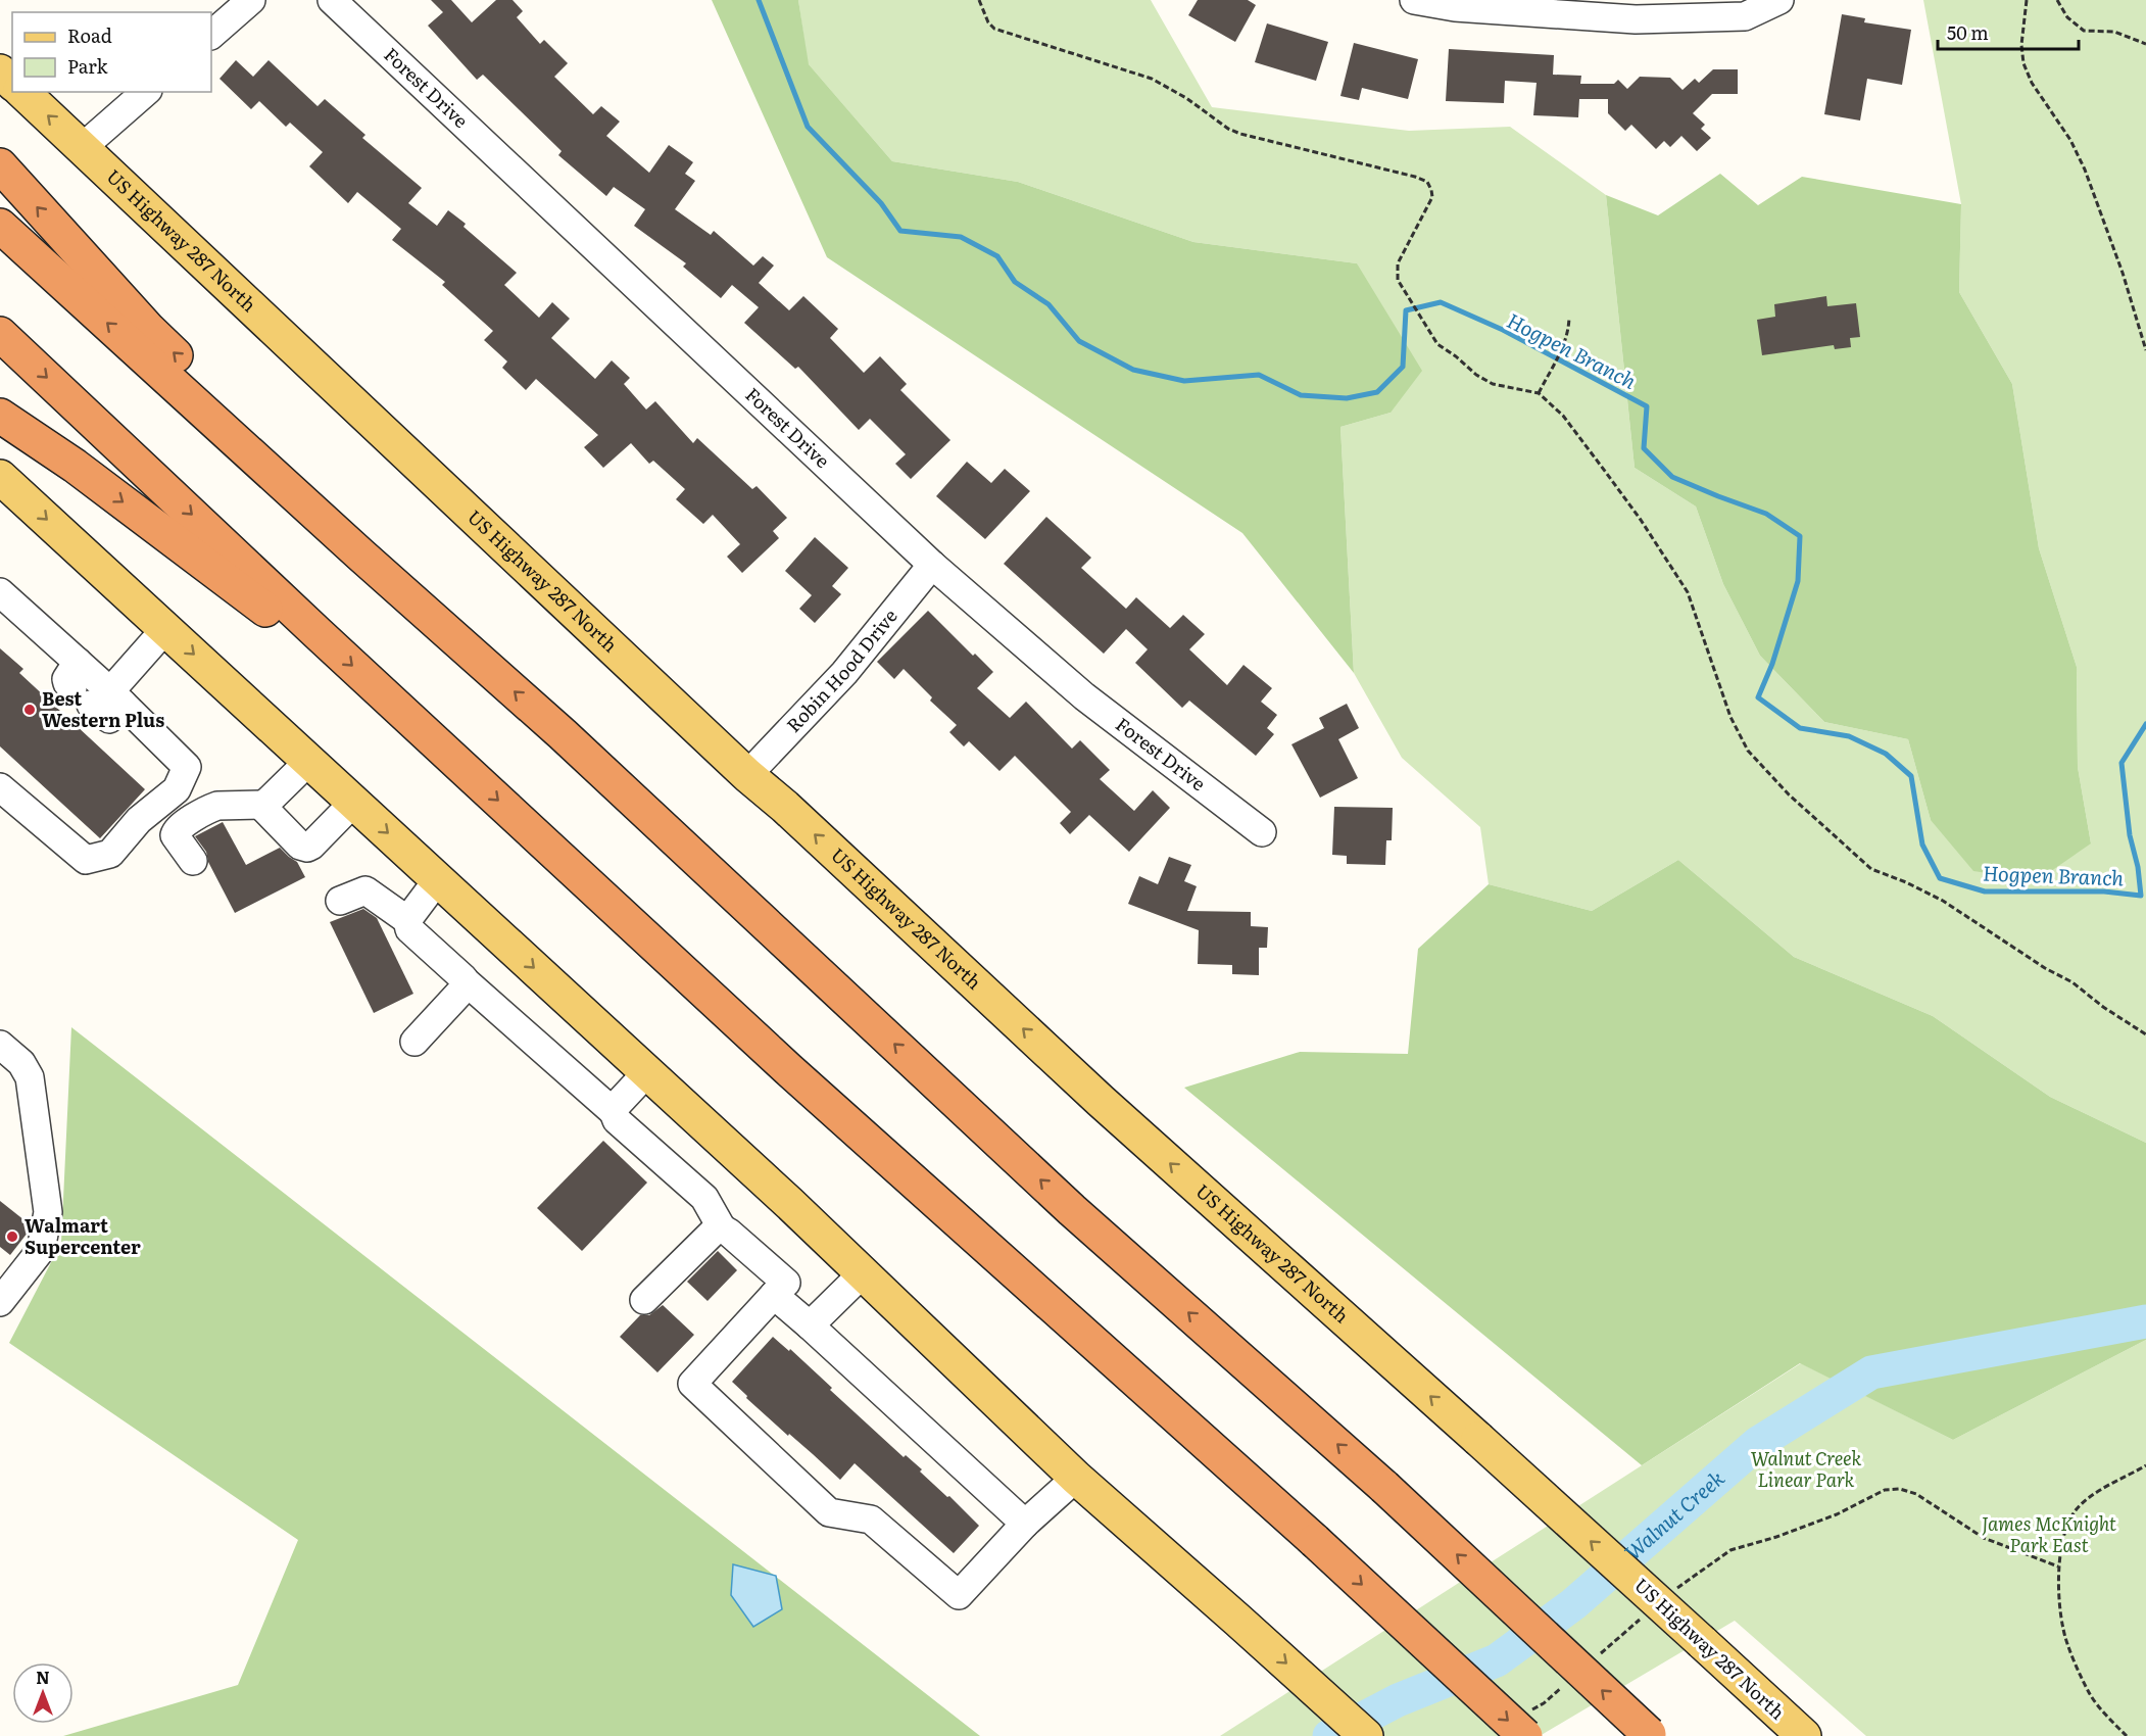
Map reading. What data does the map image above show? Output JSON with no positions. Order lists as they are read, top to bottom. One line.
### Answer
{"streets":{"main road":["US Highway 287 North"],"street":["Forest Drive","Robin Hood Drive"]},"crossings":[["Forest Drive","Robin Hood Drive"],["US Highway 287 North","Robin Hood Drive"]],"water":["Hogpen Branch","Walnut Creek"],"parks":["Walnut Creek Linear Park","James McKnight Park East"],"places":["Best Western Plus","Walmart Supercenter"],"legend":["Road","Park"],"scale_bar":"50 m","north":"top"}
